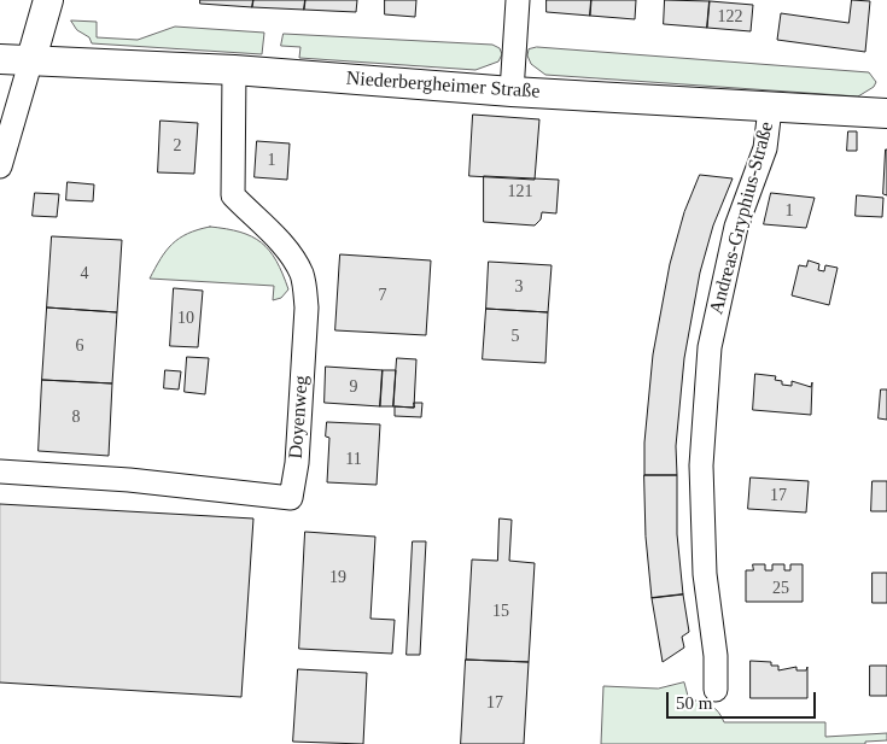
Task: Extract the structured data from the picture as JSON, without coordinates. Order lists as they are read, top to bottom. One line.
{"streets":{"main road":["Niederbergheimer Straße"],"street":["Andreas-Gryphius-Straße","Doyenweg"]},"crossings":[["Niederbergheimer Straße","Andreas-Gryphius-Straße"],["Niederbergheimer Straße","Doyenweg"]],"house_numbers":["122","2","1","121","1","4","3","7","10","5","6","9","8","11","17","19","25","15","17"],"scale_bar":"50 m"}
